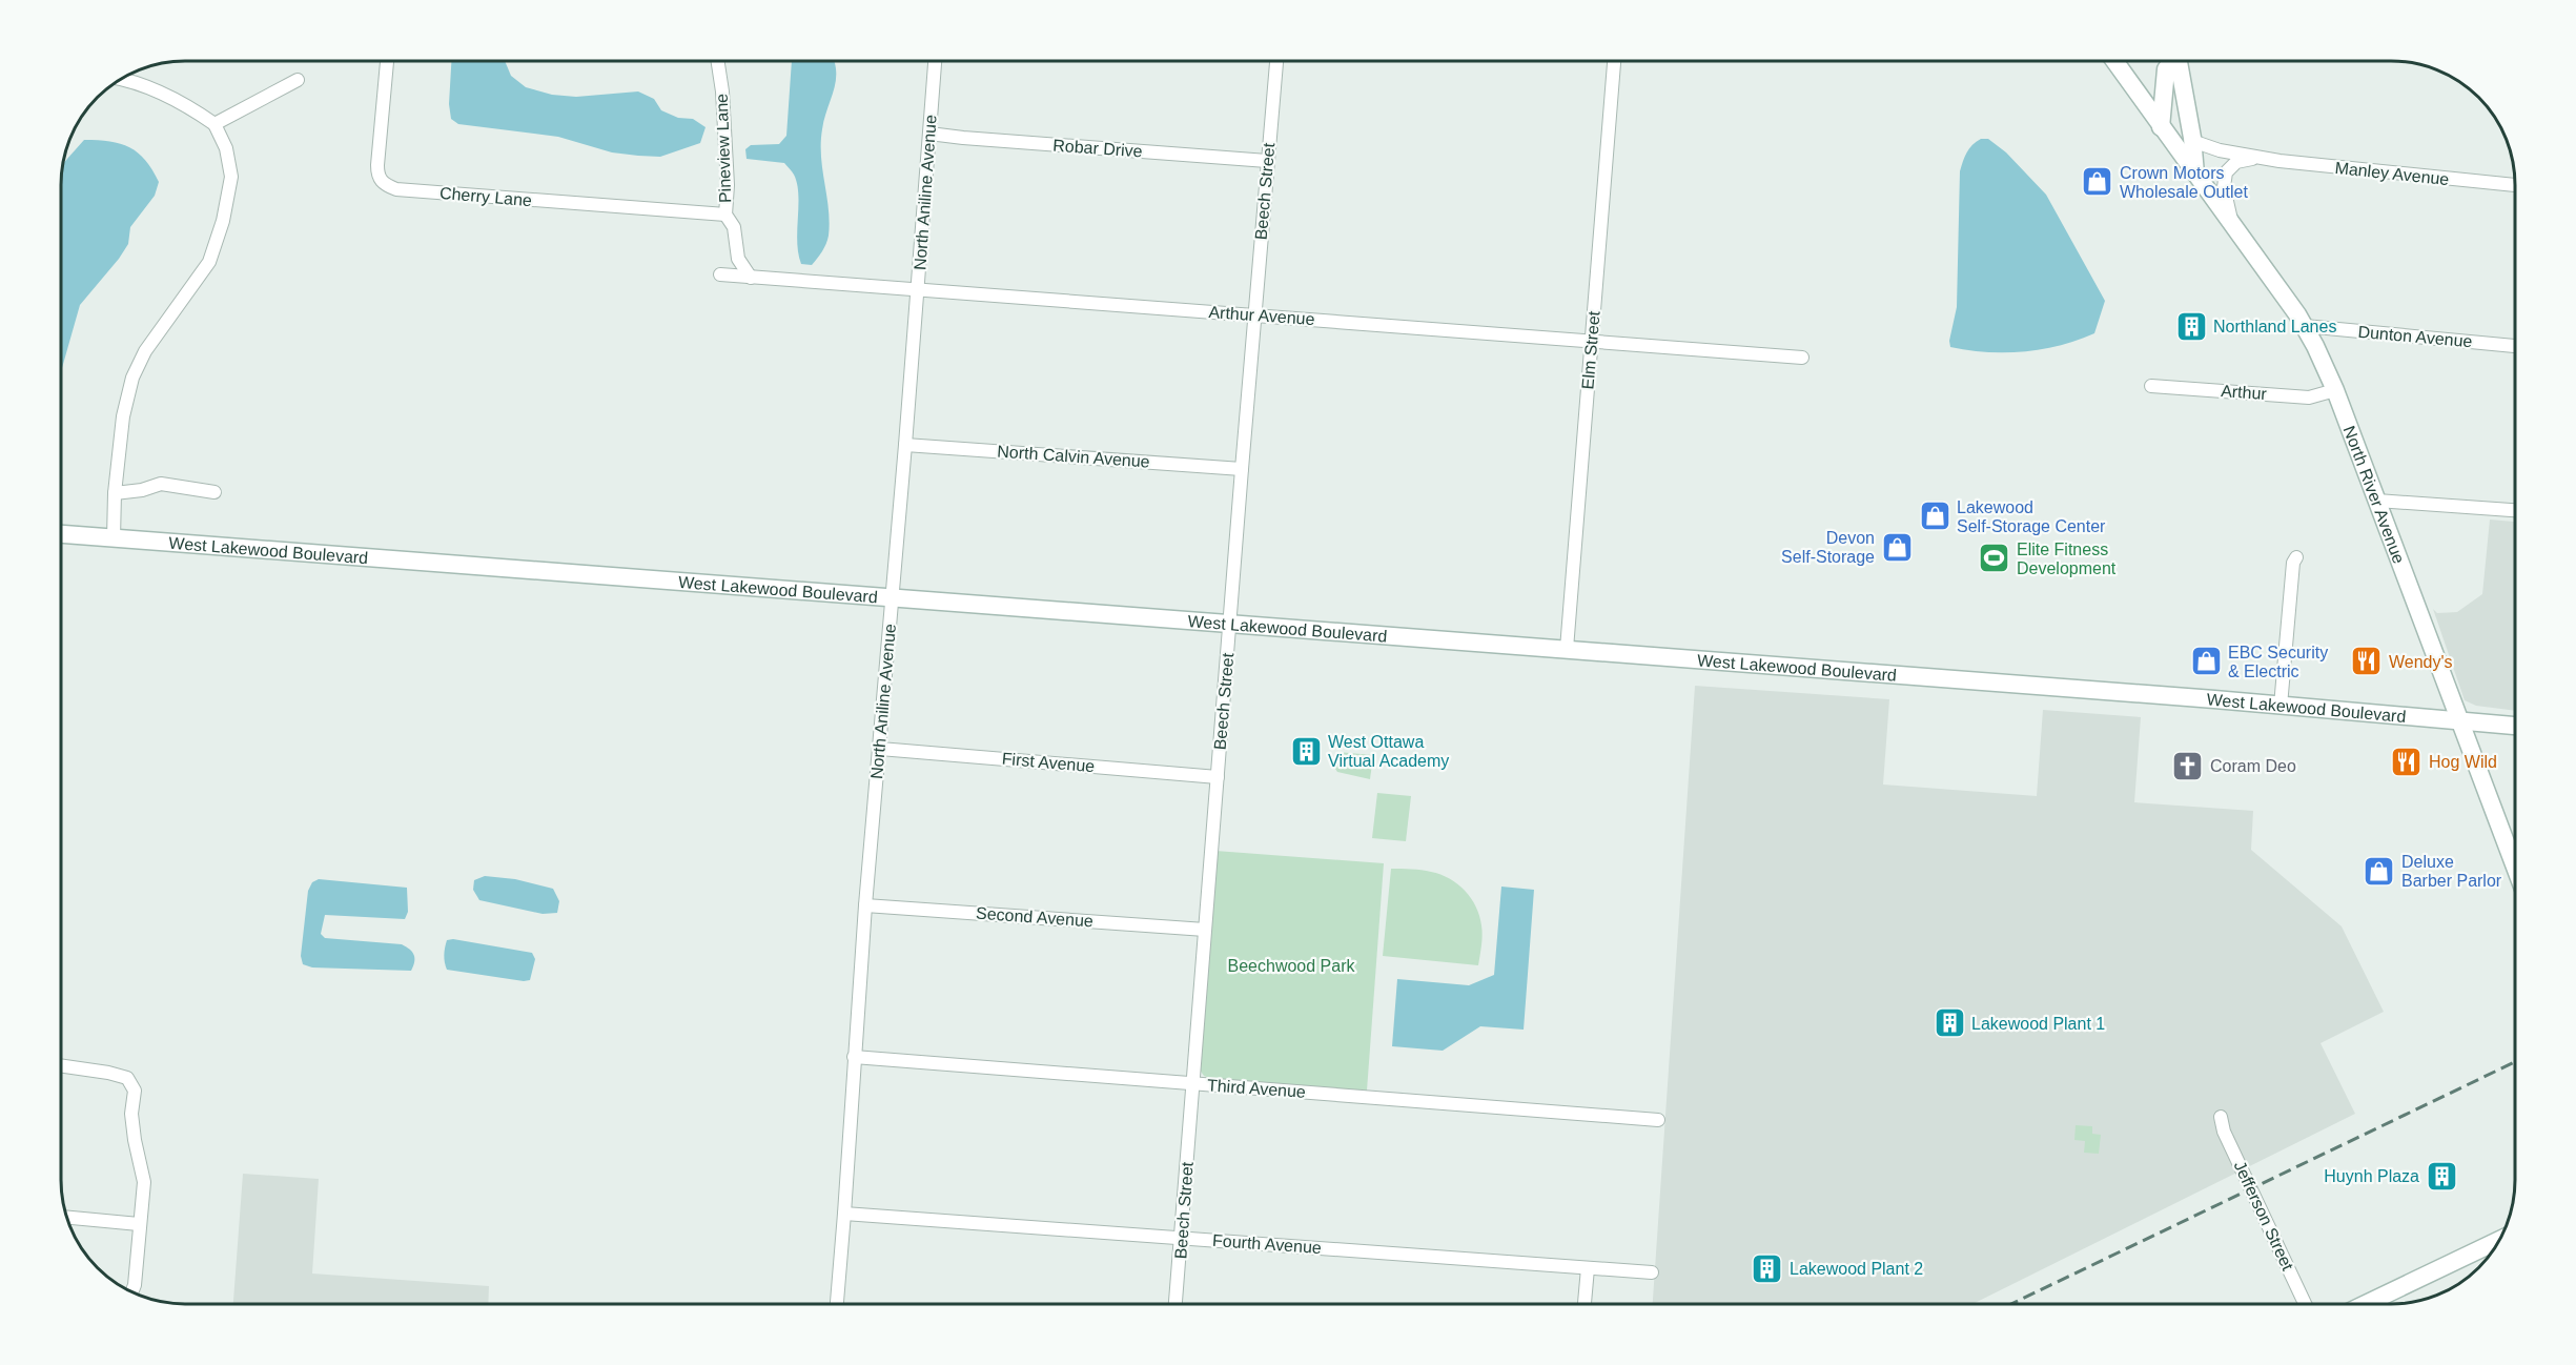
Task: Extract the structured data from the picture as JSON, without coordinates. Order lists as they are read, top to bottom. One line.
{"streets":{"street":["Pineview Lane","Robar Drive","Manley Avenue","Beech Street","North Aniline Avenue","Cherry Lane","Arthur Avenue","Dunton Avenue","Elm Street","Arthur","North Calvin Avenue","North River Avenue","West Lakewood Boulevard","First Avenue","Second Avenue","Third Avenue","Jefferson Street","Fourth Avenue"]},"crossings":[["Pineview Lane","Cherry Lane"],["Pineview Lane","Arthur Avenue"],["Robar Drive","Beech Street"],["Robar Drive","North Aniline Avenue"],["Manley Avenue","North River Avenue"],["Beech Street","Arthur Avenue"],["Beech Street","North Calvin Avenue"],["Beech Street","West Lakewood Boulevard"],["Beech Street","First Avenue"],["Beech Street","Second Avenue"],["Beech Street","Third Avenue"],["Beech Street","Fourth Avenue"],["North Aniline Avenue","Arthur Avenue"],["North Aniline Avenue","North Calvin Avenue"],["North Aniline Avenue","West Lakewood Boulevard"],["North Aniline Avenue","First Avenue"],["North Aniline Avenue","Second Avenue"],["North Aniline Avenue","Third Avenue"],["North Aniline Avenue","Fourth Avenue"],["Arthur Avenue","Elm Street"],["Dunton Avenue","North River Avenue"],["Elm Street","West Lakewood Boulevard"],["Arthur","North River Avenue"],["North River Avenue","West Lakewood Boulevard"]],"parks":["Beechwood Park"],"places":{"shop":["Crown Motors Wholesale Outlet","Lakewood Self-Storage Center","Devon Self-Storage","EBC Security & Electric","Deluxe Barber Parlor"],"building":["Northland Lanes","West Ottawa Virtual Academy","Lakewood Plant 1","Huynh Plaza","Lakewood Plant 2"],"sports":["Elite Fitness Development"],"restaurant":["Wendy's","Hog Wild"],"church":["Coram Deo"]}}
